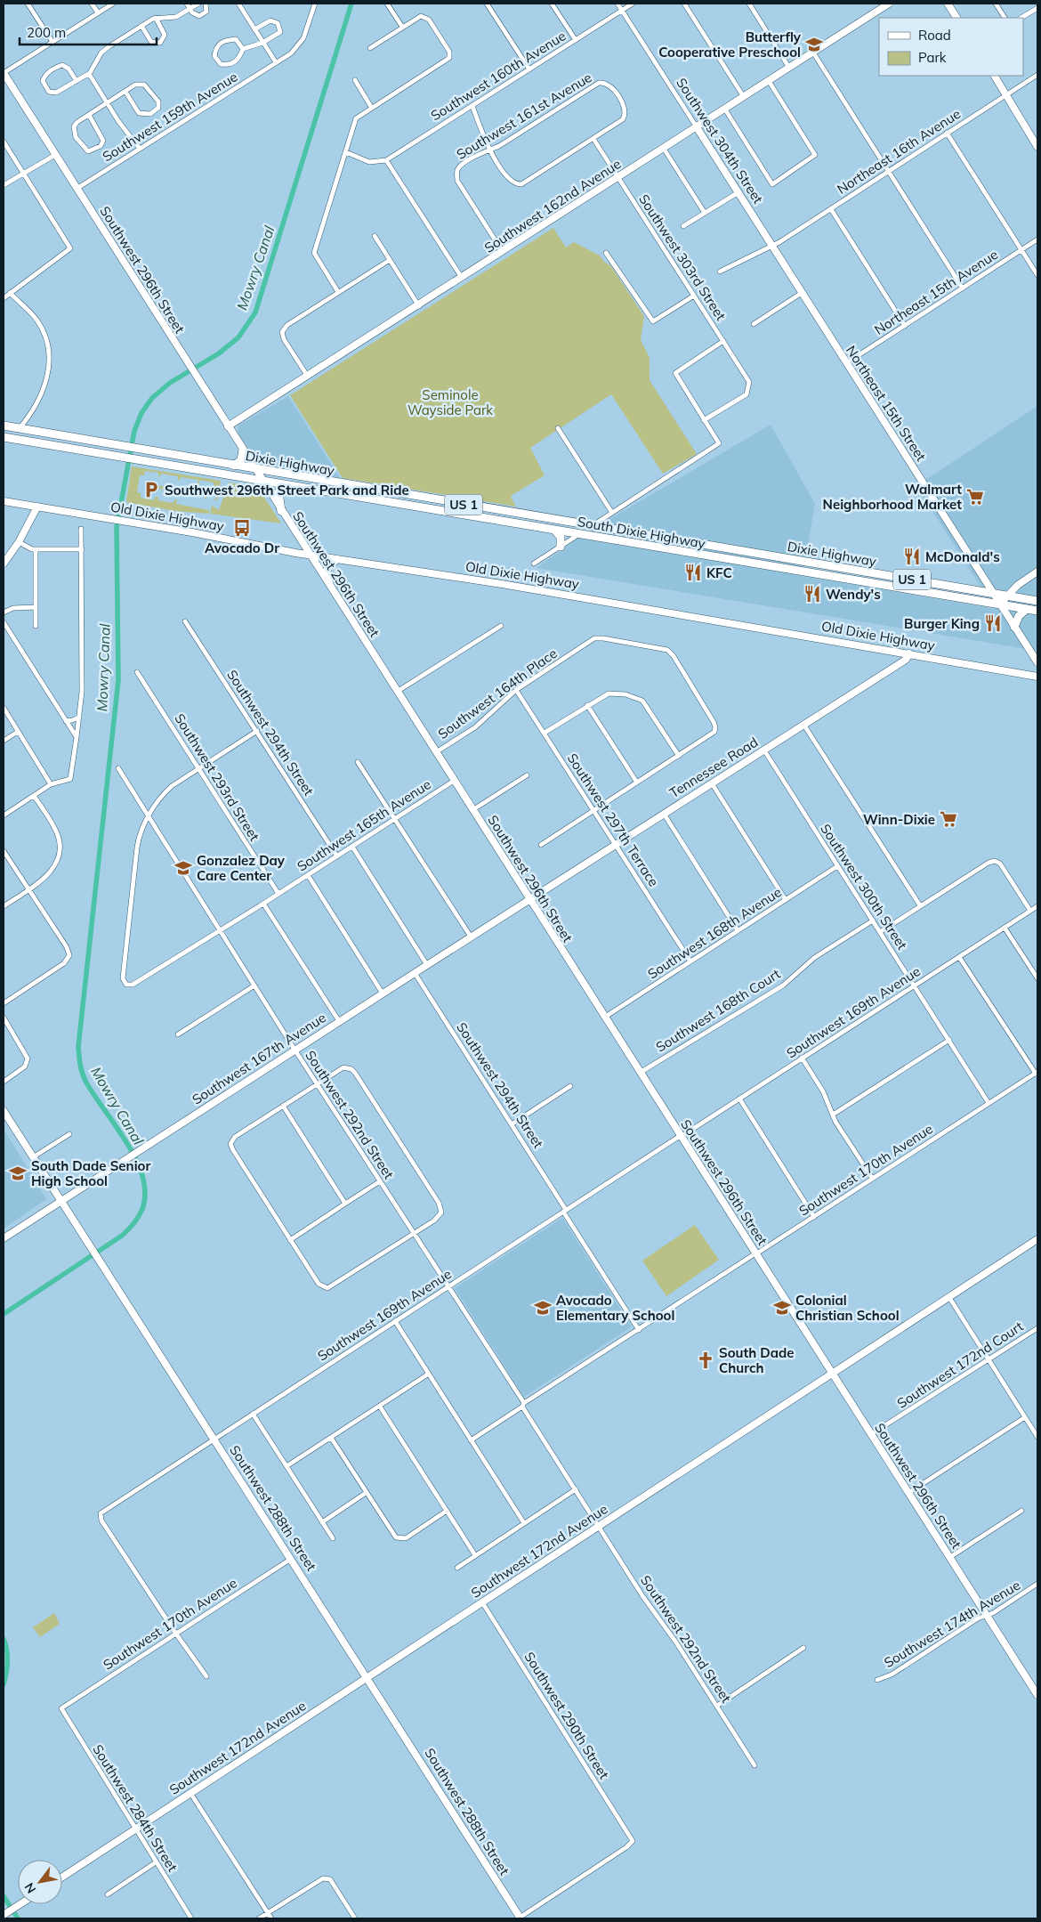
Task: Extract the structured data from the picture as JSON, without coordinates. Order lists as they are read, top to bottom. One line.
{"streets":{"highway":["Dixie Highway","US 1","South Dixie Highway"],"street":["Southwest 160th Avenue","Southwest 161st Avenue","Southwest 159th Avenue","Southwest 304th Street","Northeast 16th Avenue","Southwest 162nd Avenue","Southwest 303rd Street","Southwest 296th Street","Northeast 15th Avenue","Northeast 15th Street","Old Dixie Highway","Southwest 164th Place","Southwest 294th Street","Tennessee Road","Southwest 293rd Street","Southwest 297th Terrace","Southwest 165th Avenue","Southwest 300th Street","Southwest 168th Avenue","Southwest 168th Court","Southwest 169th Avenue","Southwest 167th Avenue","Southwest 292nd Street","Southwest 170th Avenue","Southwest 172nd Court","Southwest 288th Street","Southwest 172nd Avenue","Southwest 174th Avenue","Southwest 290th Street","Southwest 284th Street"]},"crossings":[["Southwest 160th Avenue","Southwest 304th Street"],["Southwest 161st Avenue","Southwest 162nd Avenue"],["Southwest 161st Avenue","Southwest 303rd Street"],["Southwest 159th Avenue","Southwest 296th Street"],["Southwest 304th Street","Northeast 16th Avenue"],["Southwest 304th Street","Southwest 162nd Avenue"],["Southwest 304th Street","Northeast 15th Street"],["Northeast 16th Avenue","Northeast 15th Street"],["Southwest 162nd Avenue","Southwest 303rd Street"],["Southwest 162nd Avenue","Southwest 296th Street"],["Southwest 296th Street","Dixie Highway"],["Southwest 296th Street","Old Dixie Highway"],["Southwest 296th Street","Southwest 164th Place"],["Southwest 296th Street","Tennessee Road"],["Southwest 296th Street","Southwest 165th Avenue"],["Southwest 296th Street","Southwest 168th Avenue"],["Southwest 296th Street","Southwest 168th Court"],["Southwest 296th Street","Southwest 169th Avenue"],["Southwest 296th Street","Southwest 167th Avenue"],["Southwest 296th Street","Southwest 170th Avenue"],["Southwest 296th Street","Southwest 172nd Court"],["Southwest 296th Street","Southwest 172nd Avenue"],["Southwest 296th Street","Southwest 174th Avenue"],["Northeast 15th Avenue","Northeast 15th Street"],["Northeast 15th Street","Dixie Highway"],["Dixie Highway","South Dixie Highway"],["Old Dixie Highway","Tennessee Road"],["Southwest 164th Place","Southwest 297th Terrace"],["Southwest 294th Street","Southwest 165th Avenue"],["Southwest 294th Street","Southwest 169th Avenue"],["Southwest 294th Street","Southwest 167th Avenue"],["Southwest 294th Street","Southwest 170th Avenue"],["Tennessee Road","Southwest 297th Terrace"],["Tennessee Road","Southwest 300th Street"],["Tennessee Road","Southwest 167th Avenue"],["Southwest 293rd Street","Southwest 165th Avenue"],["Southwest 297th Terrace","Southwest 168th Avenue"],["Southwest 165th Avenue","Southwest 292nd Street"],["Southwest 300th Street","Southwest 168th Avenue"],["Southwest 300th Street","Southwest 168th Court"],["Southwest 300th Street","Southwest 169th Avenue"],["Southwest 300th Street","Southwest 170th Avenue"],["Southwest 169th Avenue","Southwest 292nd Street"],["Southwest 169th Avenue","Southwest 170th Avenue"],["Southwest 169th Avenue","Southwest 288th Street"],["Southwest 167th Avenue","Southwest 292nd Street"],["Southwest 167th Avenue","Southwest 288th Street"],["Southwest 292nd Street","Southwest 170th Avenue"],["Southwest 292nd Street","Southwest 172nd Avenue"],["Southwest 170th Avenue","Southwest 288th Street"],["Southwest 170th Avenue","Southwest 284th Street"],["Southwest 288th Street","Southwest 172nd Avenue"],["Southwest 288th Street","Southwest 290th Street"],["Southwest 172nd Avenue","Southwest 290th Street"],["Southwest 172nd Avenue","Southwest 284th Street"]],"water":["Mowry Canal"],"parks":["Seminole Wayside Park"],"places":{"school or university":["Butterfly Cooperative Preschool","Gonzalez Day Care Center","South Dade Senior High School","Avocado Elementary School","Colonial Christian School"],"parking":["Southwest 296th Street Park and Ride"],"supermarket":["Walmart Neighborhood Market","Winn-Dixie"],"bus stop":["Avocado Dr"],"restaurant":["McDonald's","KFC","Wendy's","Burger King"],"church":["South Dade Church"]},"legend":["Road","Park"],"scale_bar":"200 m","north":"bottom left"}
